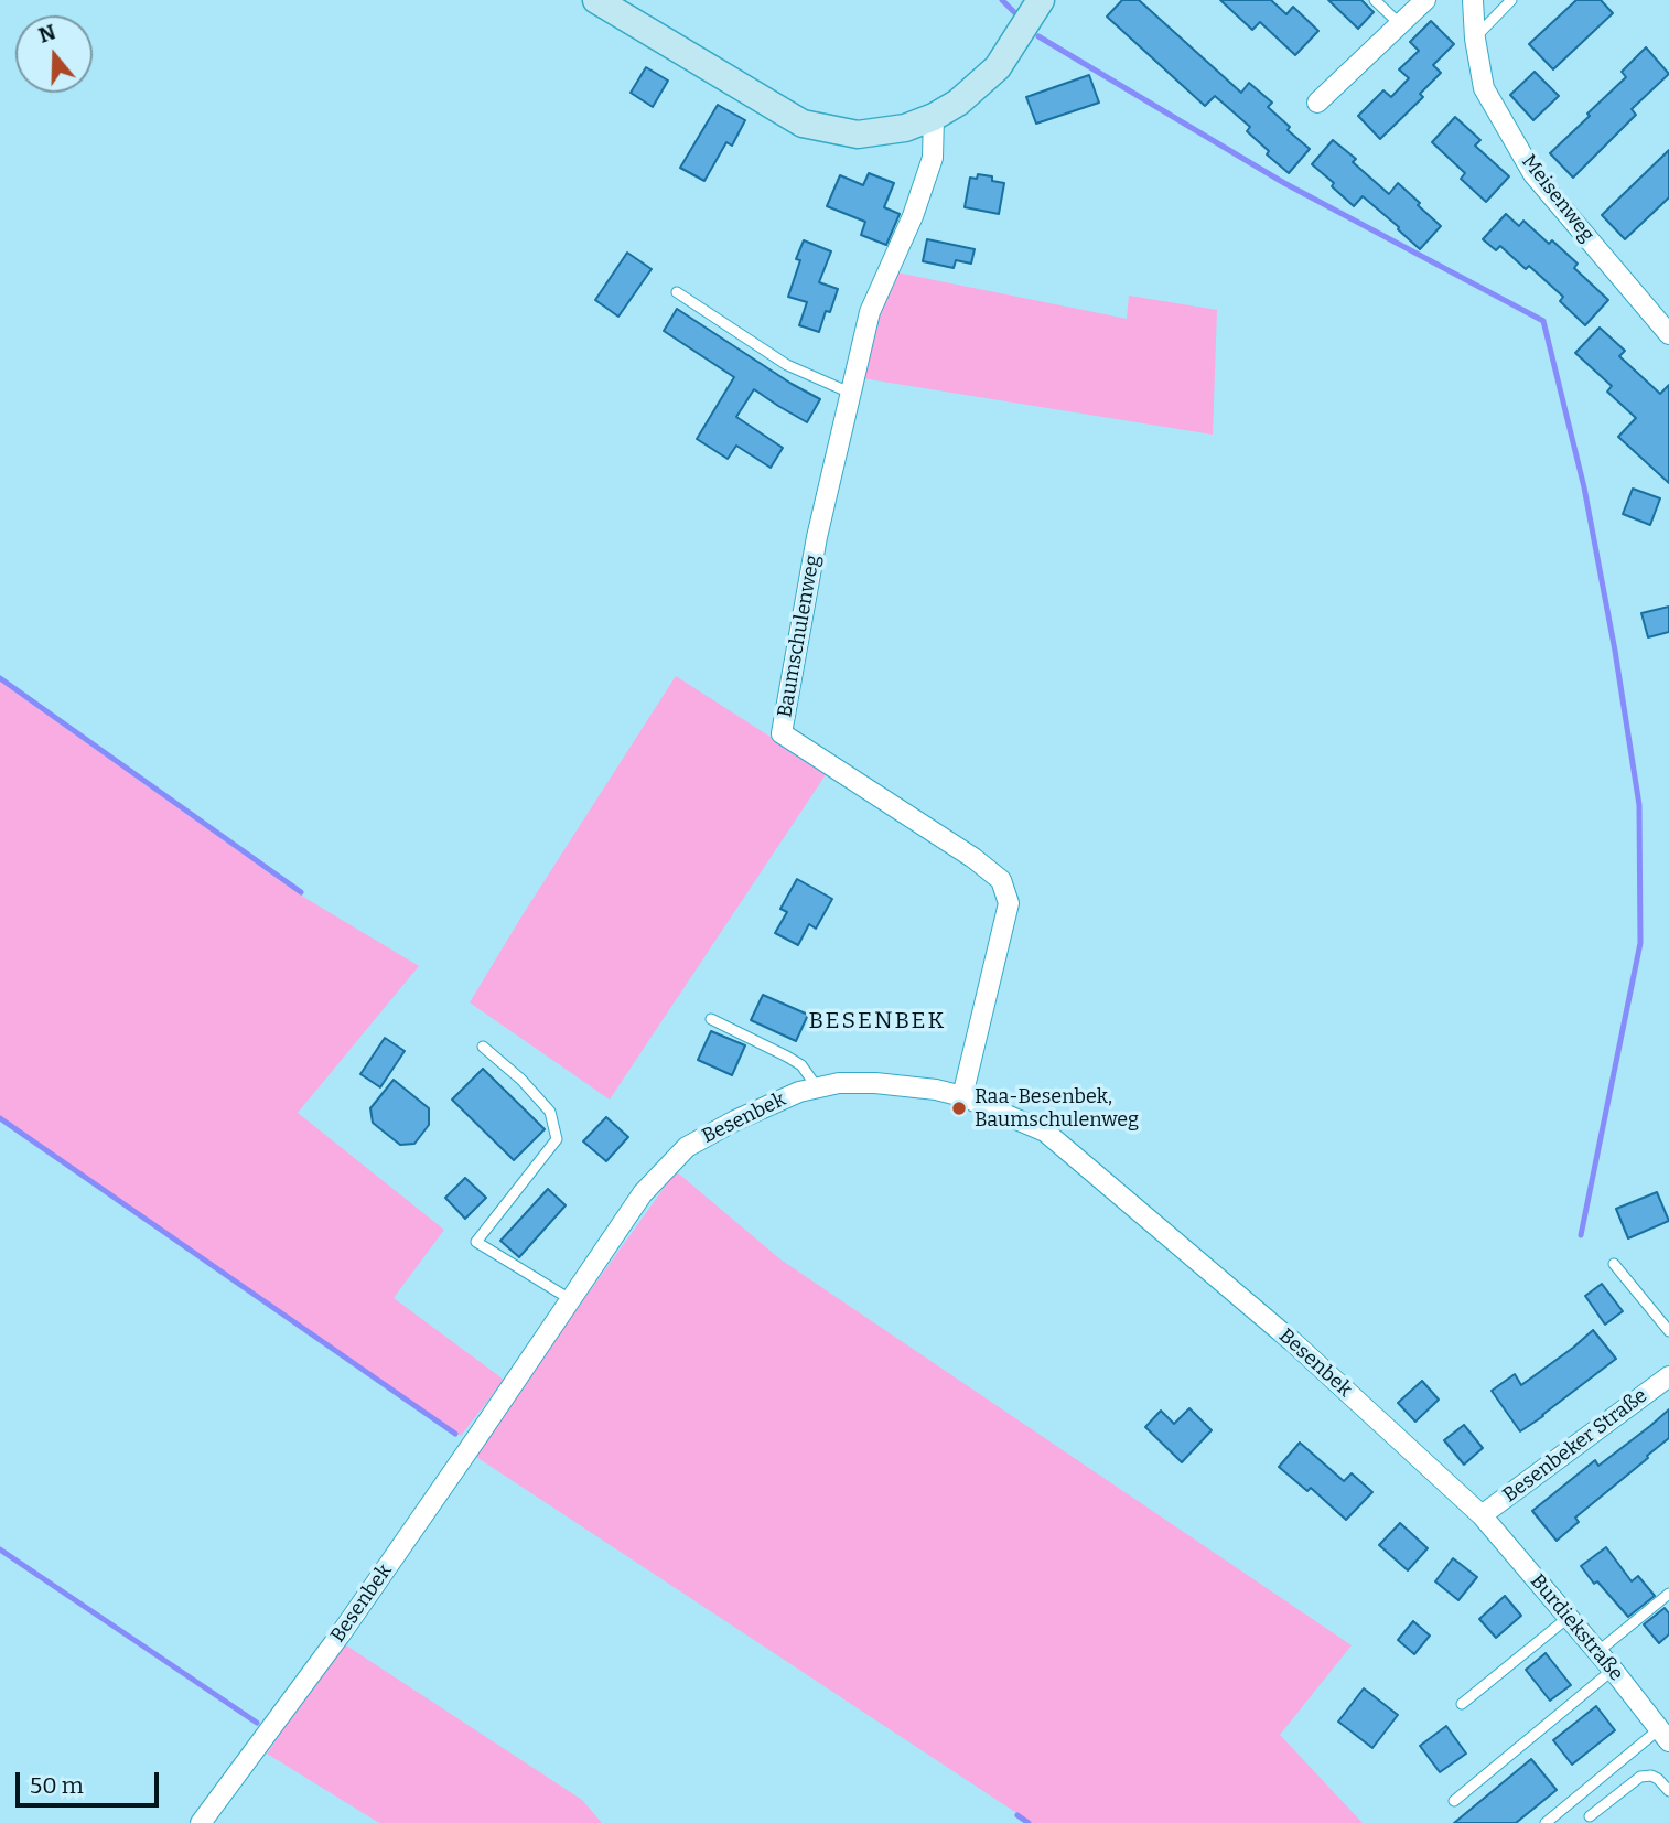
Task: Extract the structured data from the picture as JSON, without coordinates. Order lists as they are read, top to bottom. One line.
{"streets":{"street":["Meisenweg","Baumschulenweg","Besenbek","Besenbeker Straße","Burdiekstraße"]},"crossings":[["Baumschulenweg","Besenbek"],["Besenbek","Besenbeker Straße"],["Besenbek","Burdiekstraße"],["Besenbeker Straße","Burdiekstraße"]],"districts":["BESENBEK"],"places":["Raa-Besenbek, Baumschulenweg"],"scale_bar":"50 m","north":"top"}
